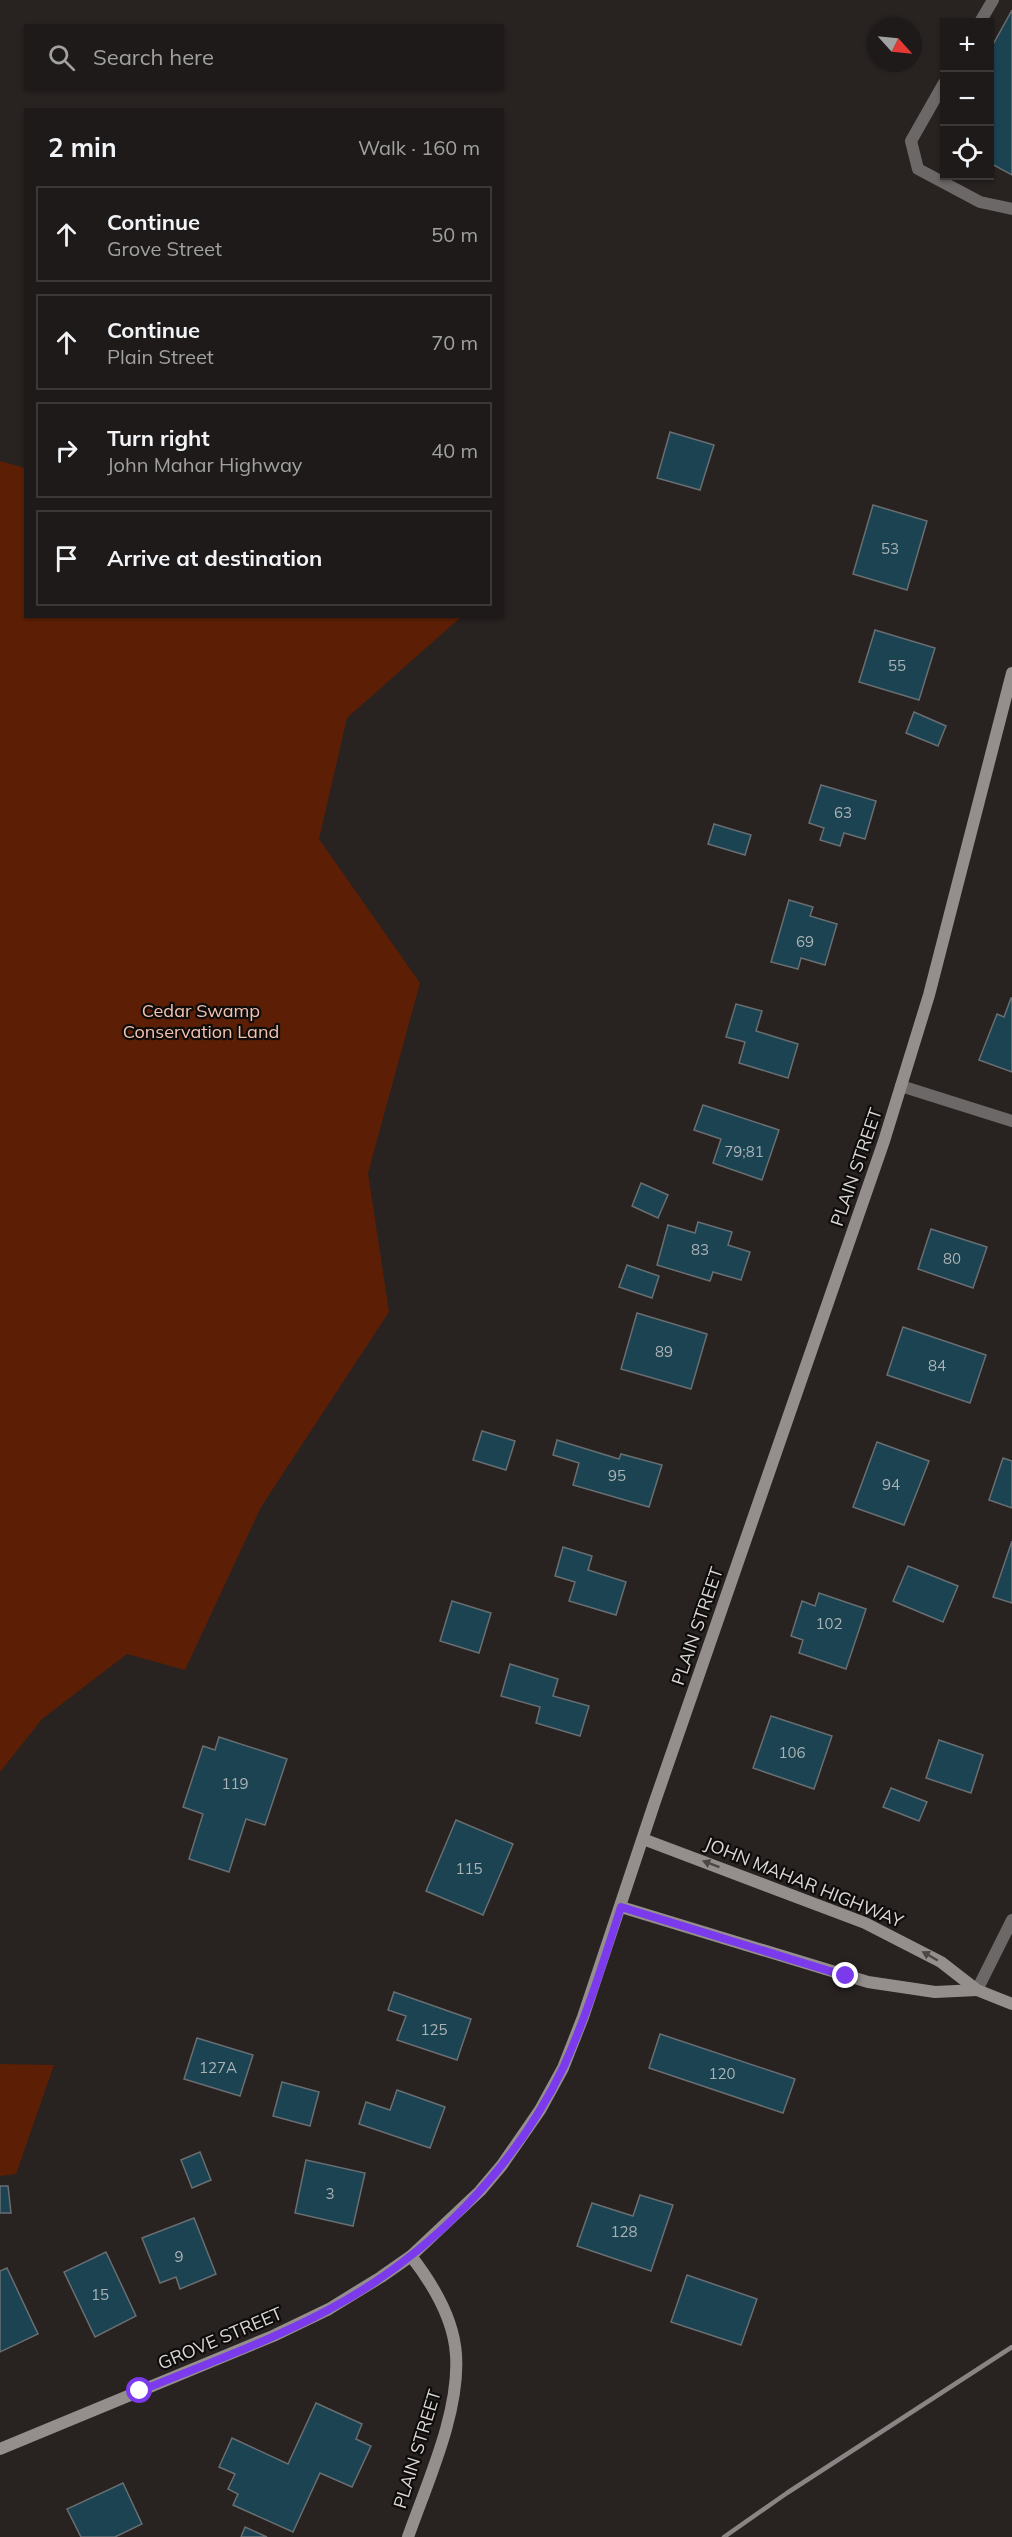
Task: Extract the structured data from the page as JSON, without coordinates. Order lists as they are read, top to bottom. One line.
{"streets":{"main road":["PLAIN STREET","JOHN MAHAR HIGHWAY","GROVE STREET"]},"crossings":[["PLAIN STREET","JOHN MAHAR HIGHWAY"],["PLAIN STREET","GROVE STREET"]],"parks":["Cedar Swamp Conservation Land"],"house_numbers":["53","55","63","69","79;81","83","80","89","84","95","94","102","106","119","115","125","127A","120","3","128","9","15"],"north":"bottom right","page":{"map_buttons":["+","−"],"search":"Search here","heading":["2 min","Walk · 160 m"],"list":[["Continue","Grove Street","50 m"],["Continue","Plain Street","70 m"],["Turn right","John Mahar Highway","40 m"],"Arrive at destination"]}}
